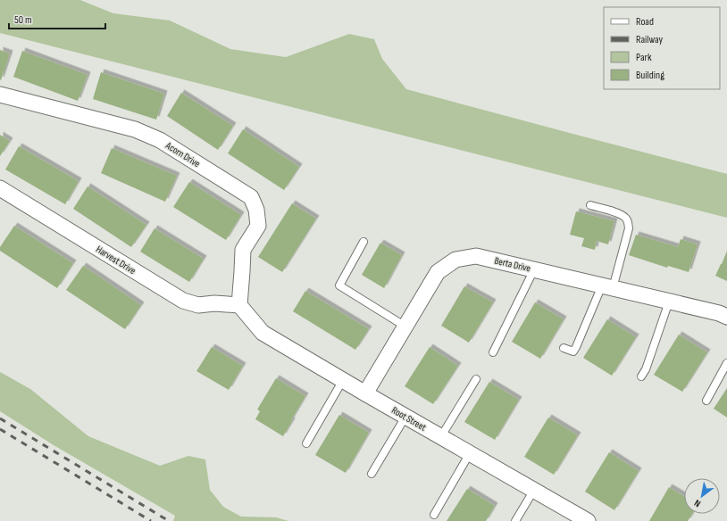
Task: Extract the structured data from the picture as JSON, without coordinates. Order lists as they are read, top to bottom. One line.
{"streets":{"street":["Acorn Drive","Harvest Drive","Berta Drive","Root Street"]},"crossings":[["Acorn Drive","Harvest Drive"],["Acorn Drive","Root Street"],["Harvest Drive","Root Street"],["Berta Drive","Root Street"]],"legend":["Road","Railway","Park","Building"],"scale_bar":"50 m","north":"bottom left"}
